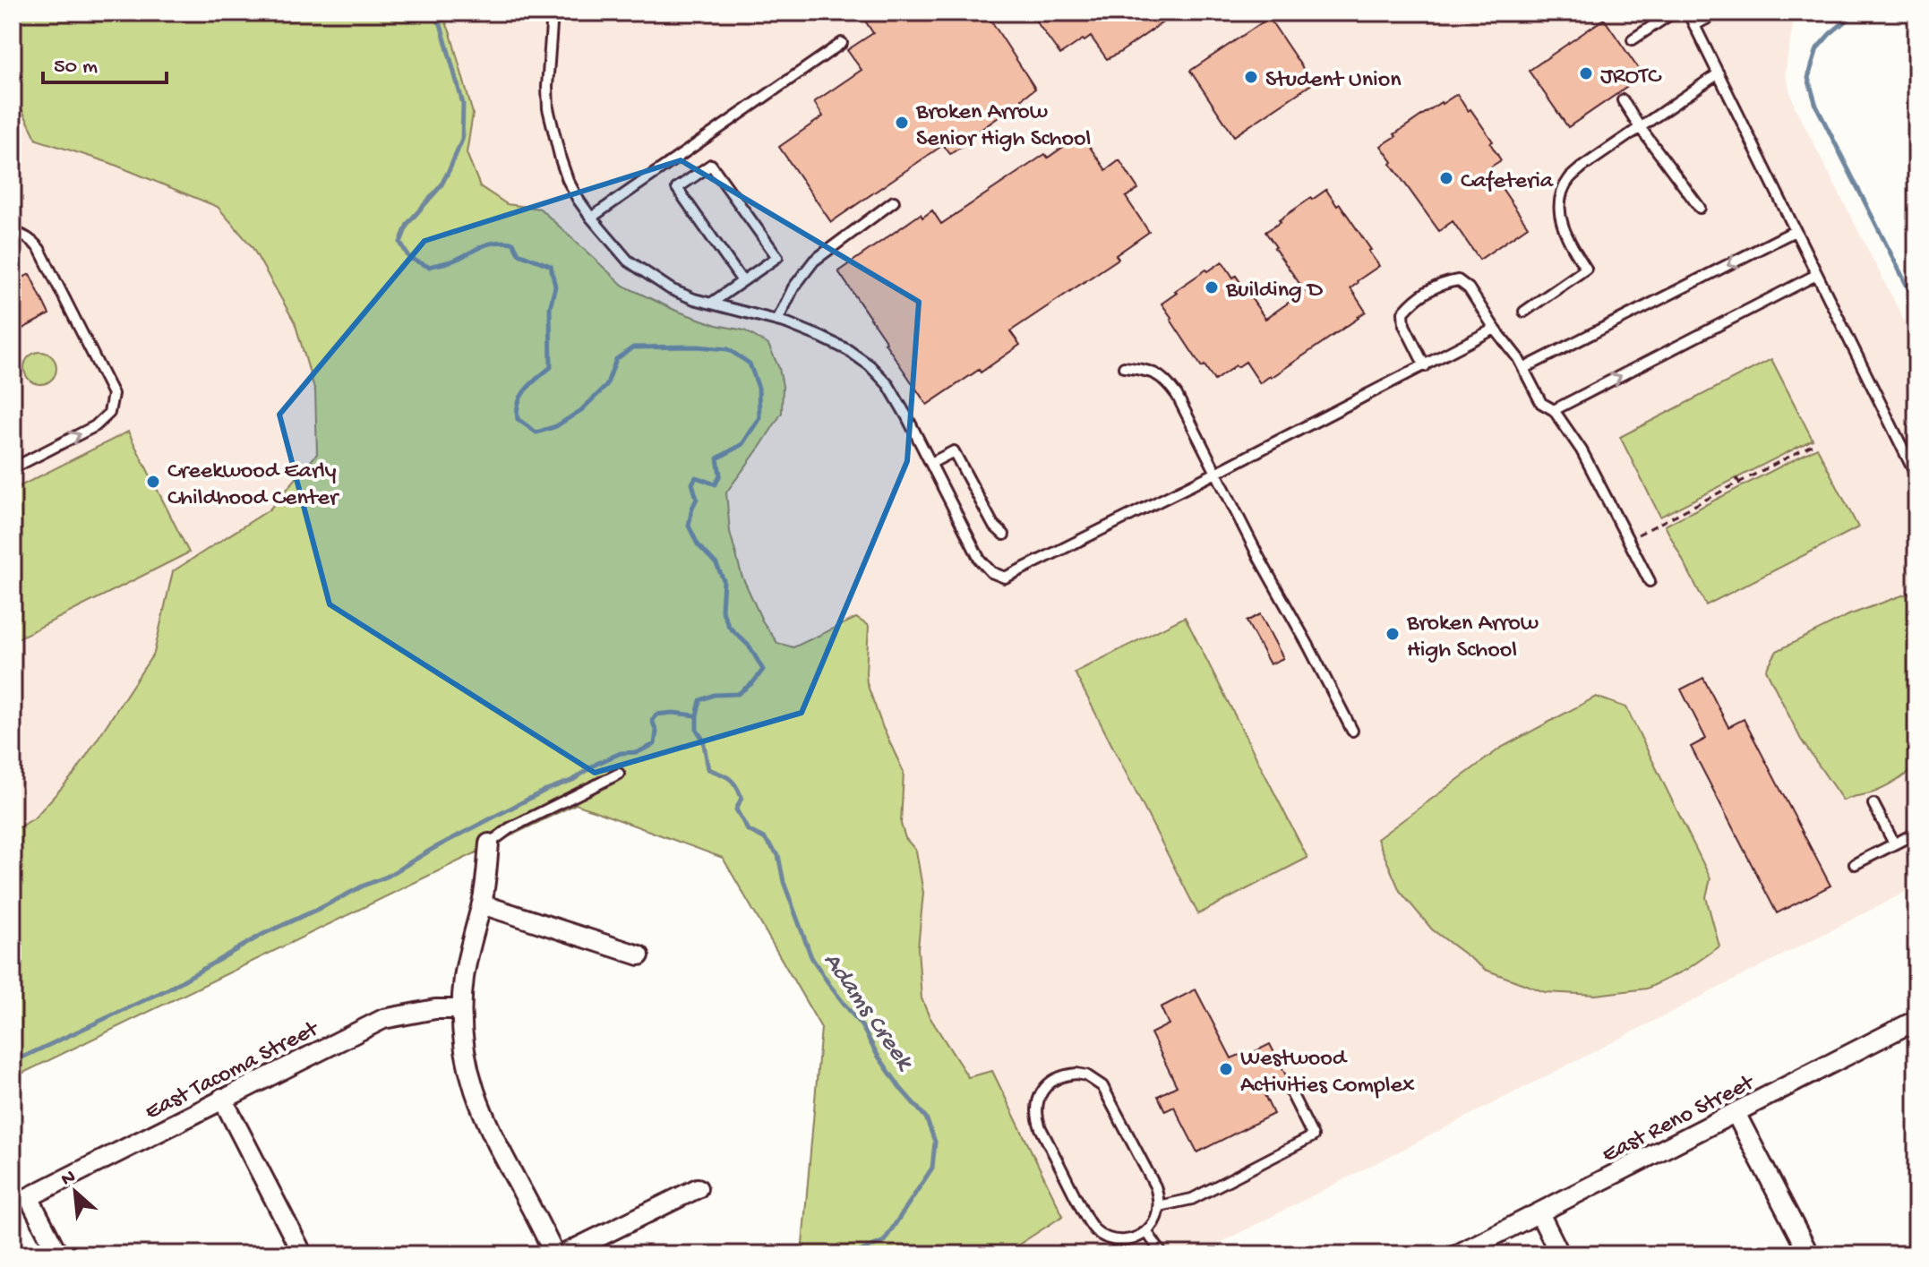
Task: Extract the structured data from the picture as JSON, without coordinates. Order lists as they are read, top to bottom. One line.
{"streets":{"street":["East Tacoma Street","East Reno Street"]},"water":["Adams Creek"],"places":["JROTC","Student Union","Broken Arrow Senior High School","Cafeteria","Building D","Creekwood Early Childhood Center","Broken Arrow High School","Westwood Activities Complex"],"scale_bar":"50 m","north":"top left"}
